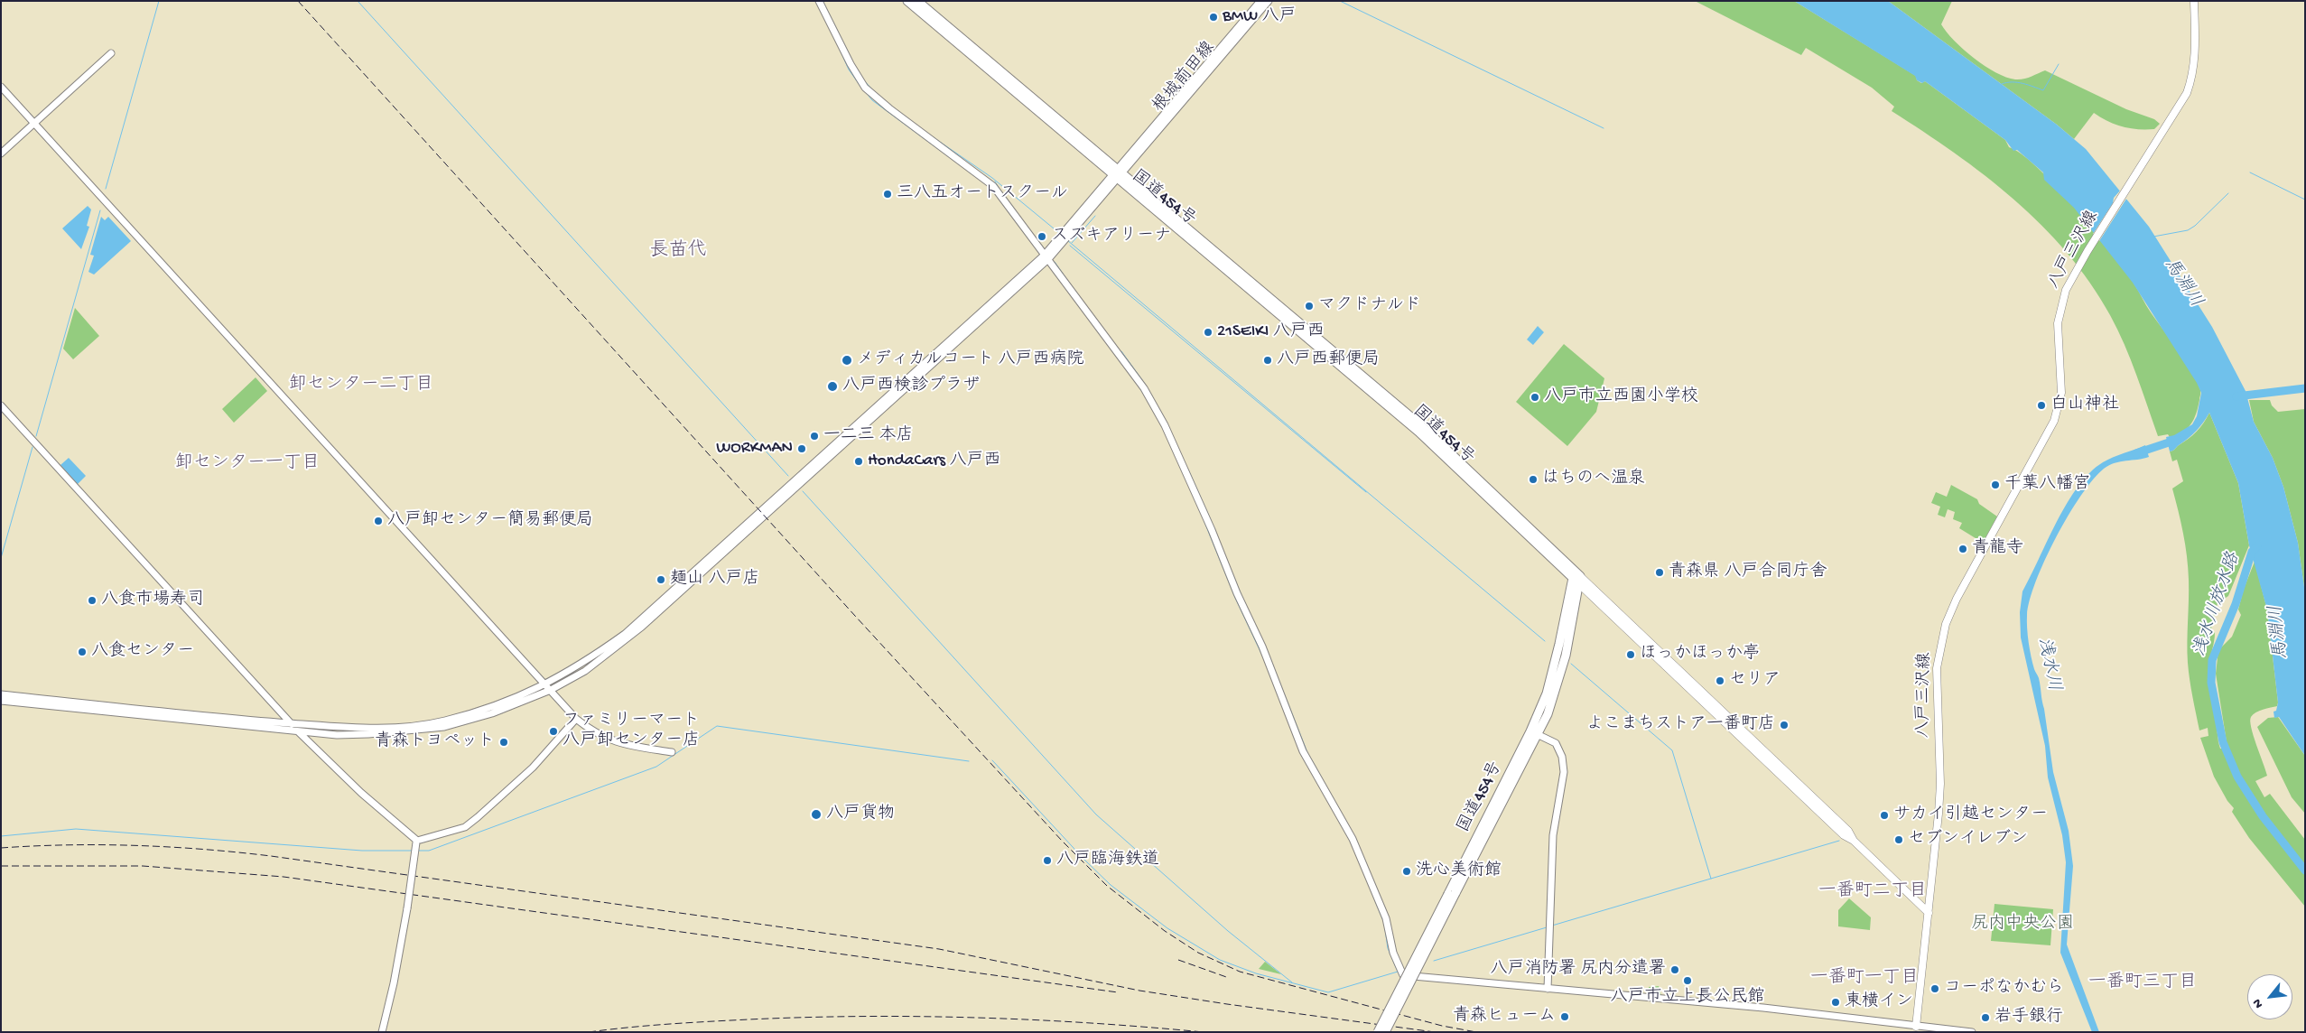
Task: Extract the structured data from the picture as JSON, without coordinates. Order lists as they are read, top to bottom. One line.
{"streets":{"highway":["国道454号"],"main road":["八戸三沢線"],"street":["根城前田線"]},"crossings":[["根城前田線","国道454号"]],"districts":["長苗代","卸センター二丁目","卸センター一丁目","一番町二丁目","一番町一丁目","一番町三丁目"],"water":["馬淵川","浅水川放水路","浅水川"],"parks":["尻内中央公園"],"places":["BMW 八戸","三八五オートスクール","スズキアリーナ","マクドナルド","21SEIKI 八戸西","メディカルコート 八戸西病院","八戸西郵便局","八戸西検診プラザ","八戸市立西園小学校","白山神社","一二三 本店","WORKMAN","HondaCars 八戸西","はちのへ温泉","千葉八幡宮","八戸卸センター簡易郵便局","青龍寺","青森県 八戸合同庁舎","麺山 八戸店","八食市場寿司","八食センター","ほっかほっか亭","セリア","よこまちストア一番町店","ファミリーマート 八戸卸センター店","青森トヨペット","八戸貨物","サカイ引越センター","セブンイレブン","八戸臨海鉄道","洗心美術館","八戸消防署 尻内分遣署","八戸市立上長公民館","コーポなかむら","東横イン","青森ヒューム","岩手銀行"],"north":"bottom left"}
